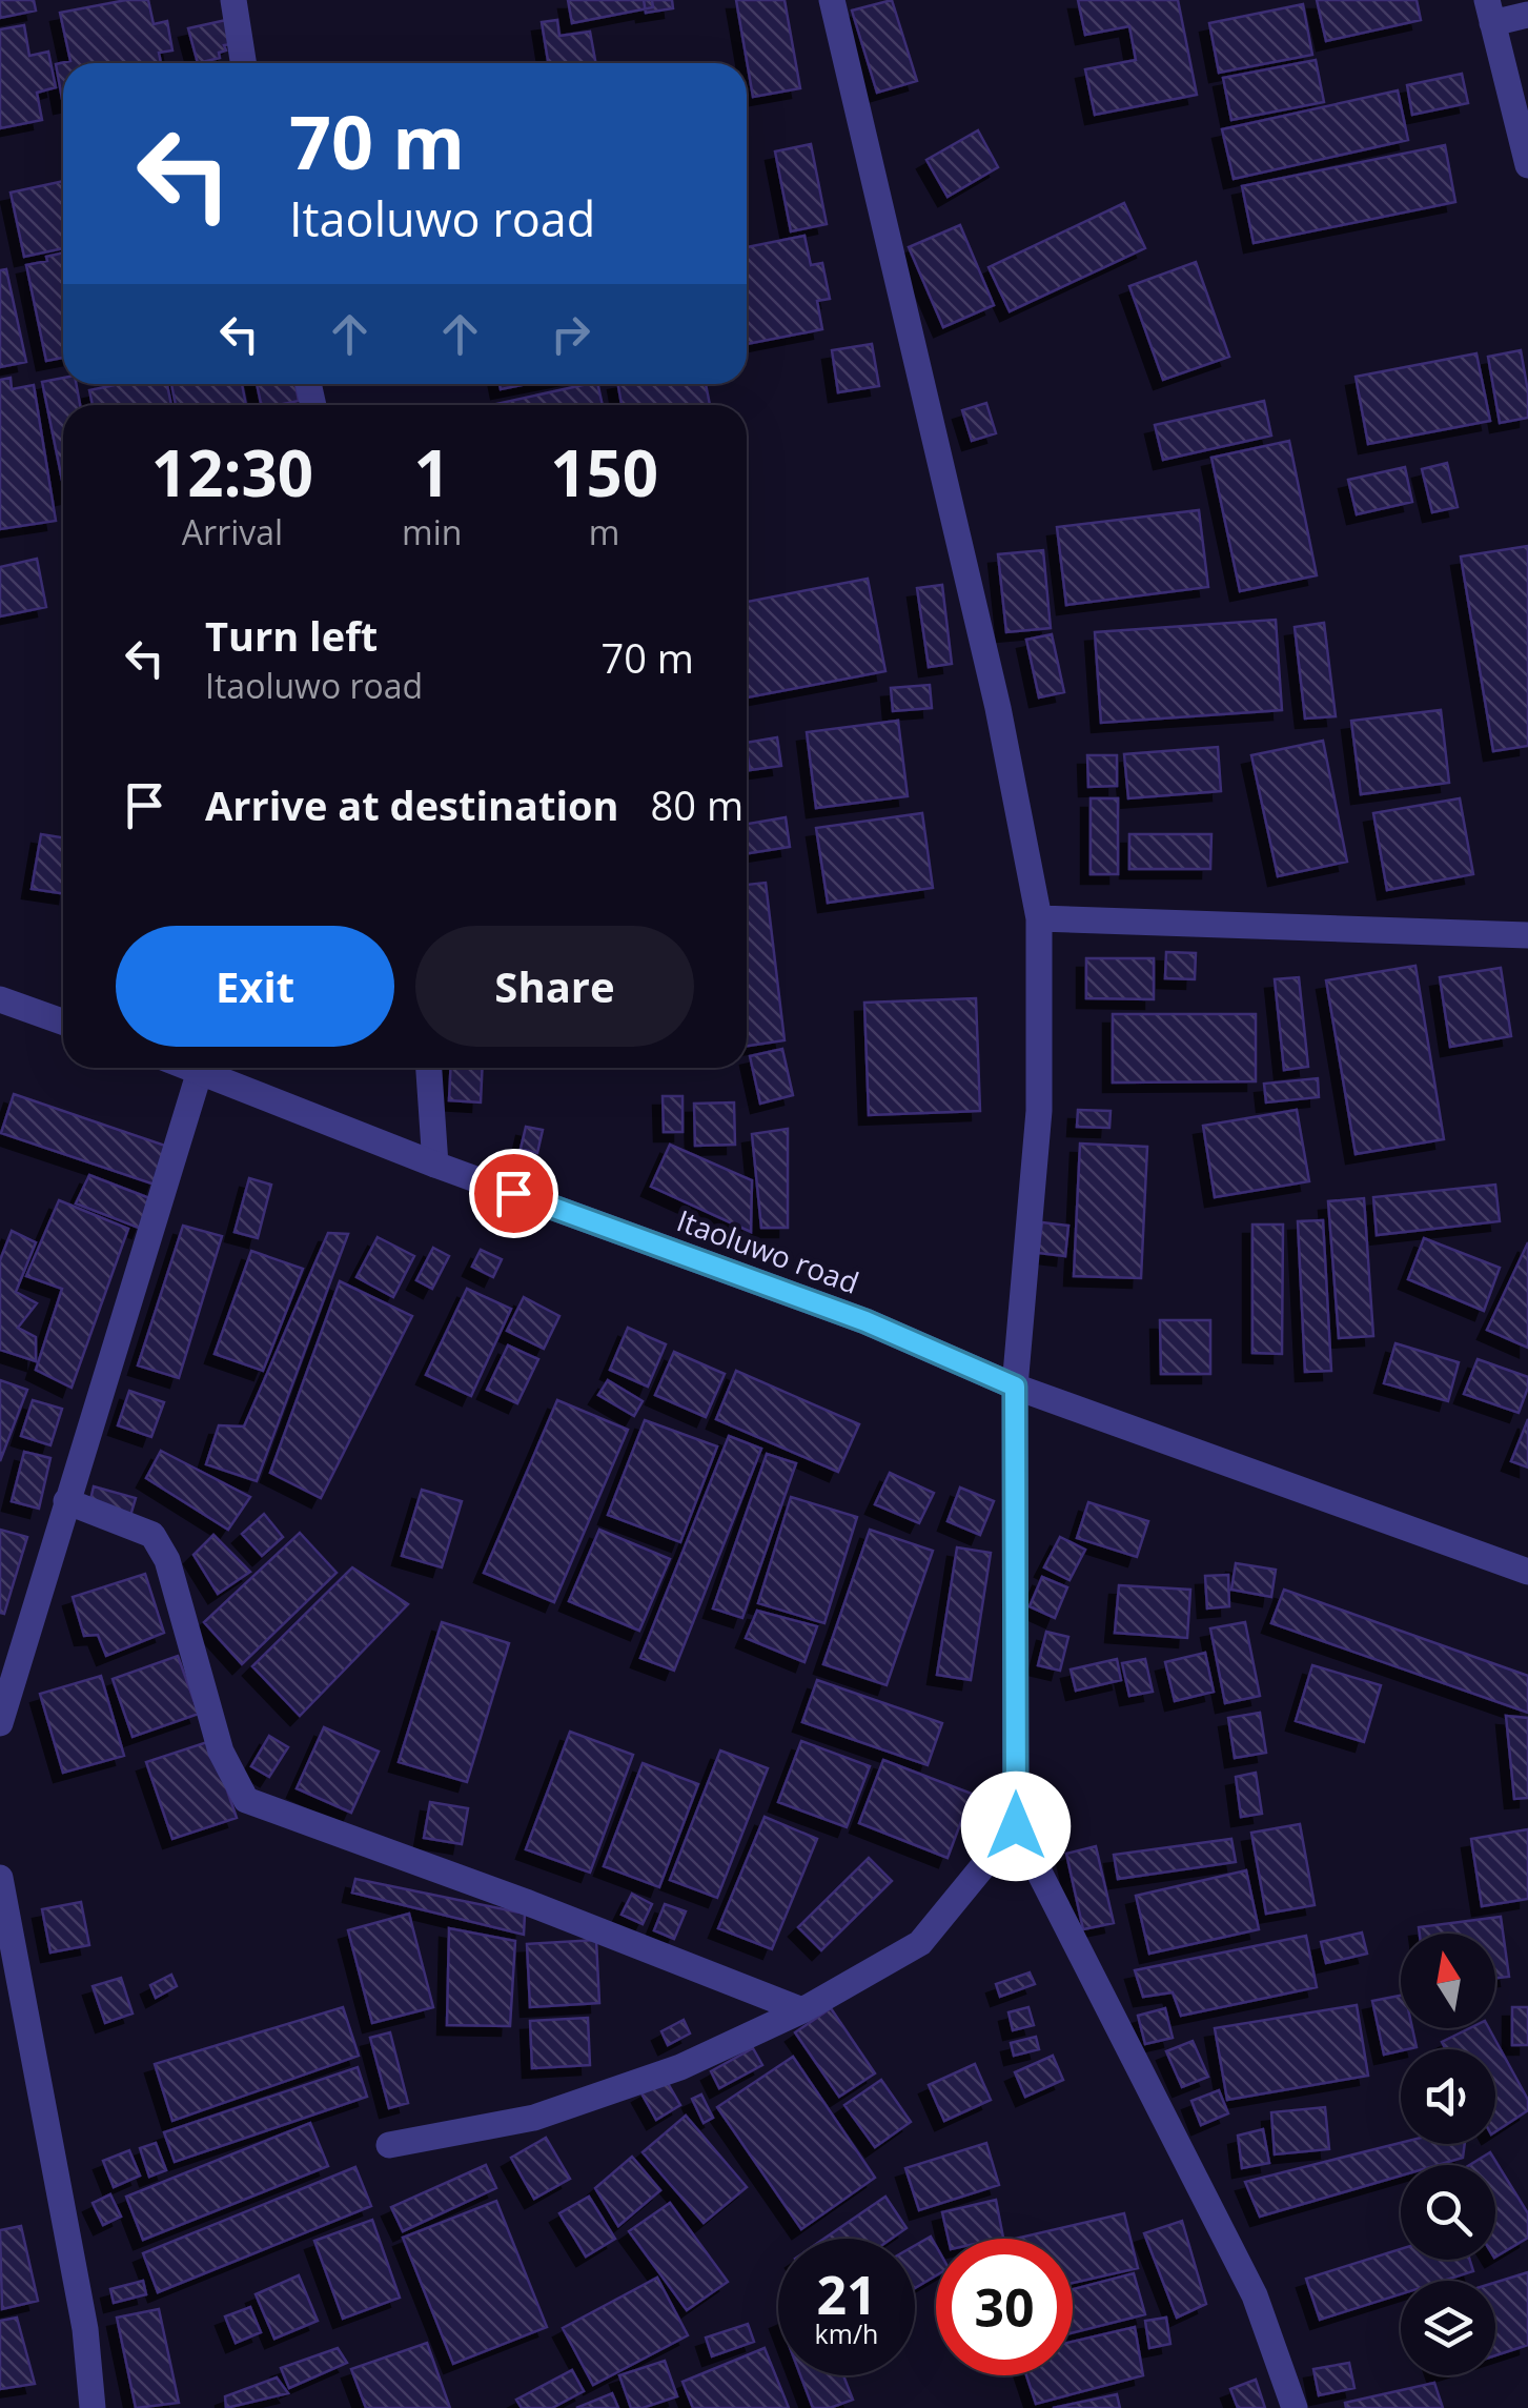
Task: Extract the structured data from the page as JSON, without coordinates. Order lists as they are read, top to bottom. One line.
{"streets":{"street":["Itaoluwo road"]},"north":"top","page":{"turn":["70 m","Itaoluwo road"],"eta":["12:30","Arrival","1","min","150","m"],"list":[{"name":"Turn left","note":"Itaoluwo road","value":"70 m"},{"name":"Arrive at destination","value":"80 m"}],"buttons":["Exit","Share"],"speed":"21 km/h","limit":"30"}}
